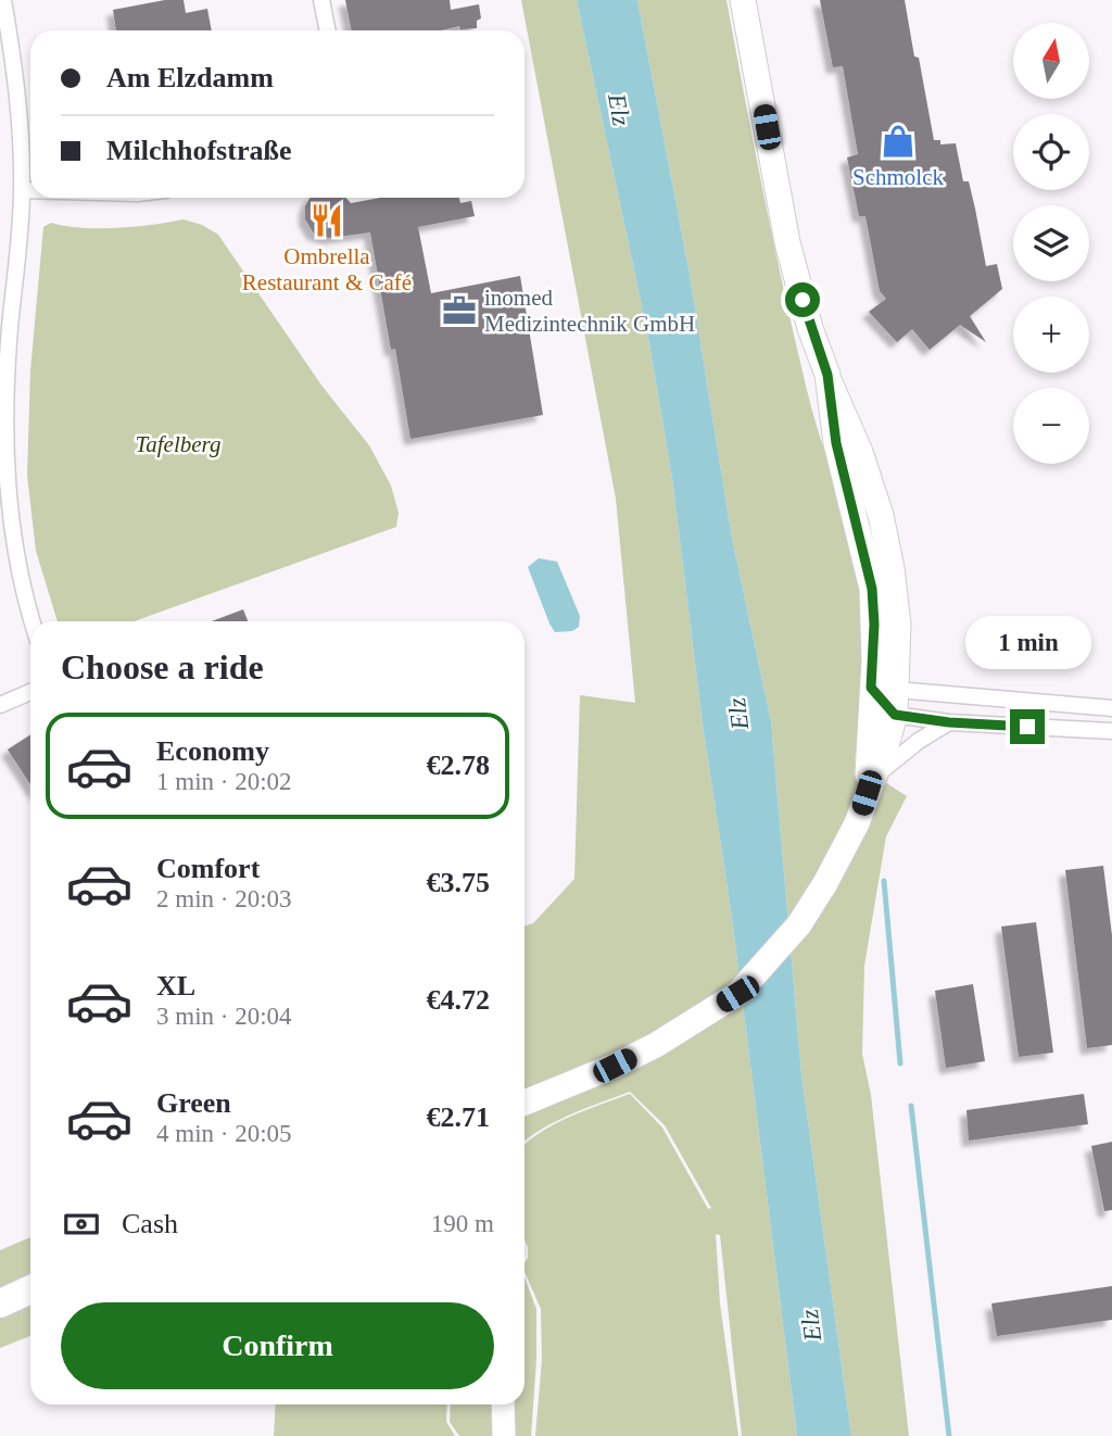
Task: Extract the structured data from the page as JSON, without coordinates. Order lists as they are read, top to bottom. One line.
{"water":["Elz"],"parks":["Tafelberg"],"places":{"shop":["Schmolck"],"restaurant":["Ombrella Restaurant & Café"],"office":["inomed Medizintechnik GmbH"]},"north":"top","page":{"map_buttons":["+","−"],"banner":["Am Elzdamm","Milchhofstraße"],"bubble":"1 min","heading":"Choose a ride","list":[{"name":"Economy","note":"1 min · 20:02","value":"€2.78"},{"name":"Comfort","note":"2 min · 20:03","value":"€3.75"},{"name":"XL","note":"3 min · 20:04","value":"€4.72"},{"name":"Green","note":"4 min · 20:05","value":"€2.71"}],"pay":["Cash","190 m"],"buttons":"Confirm"}}
